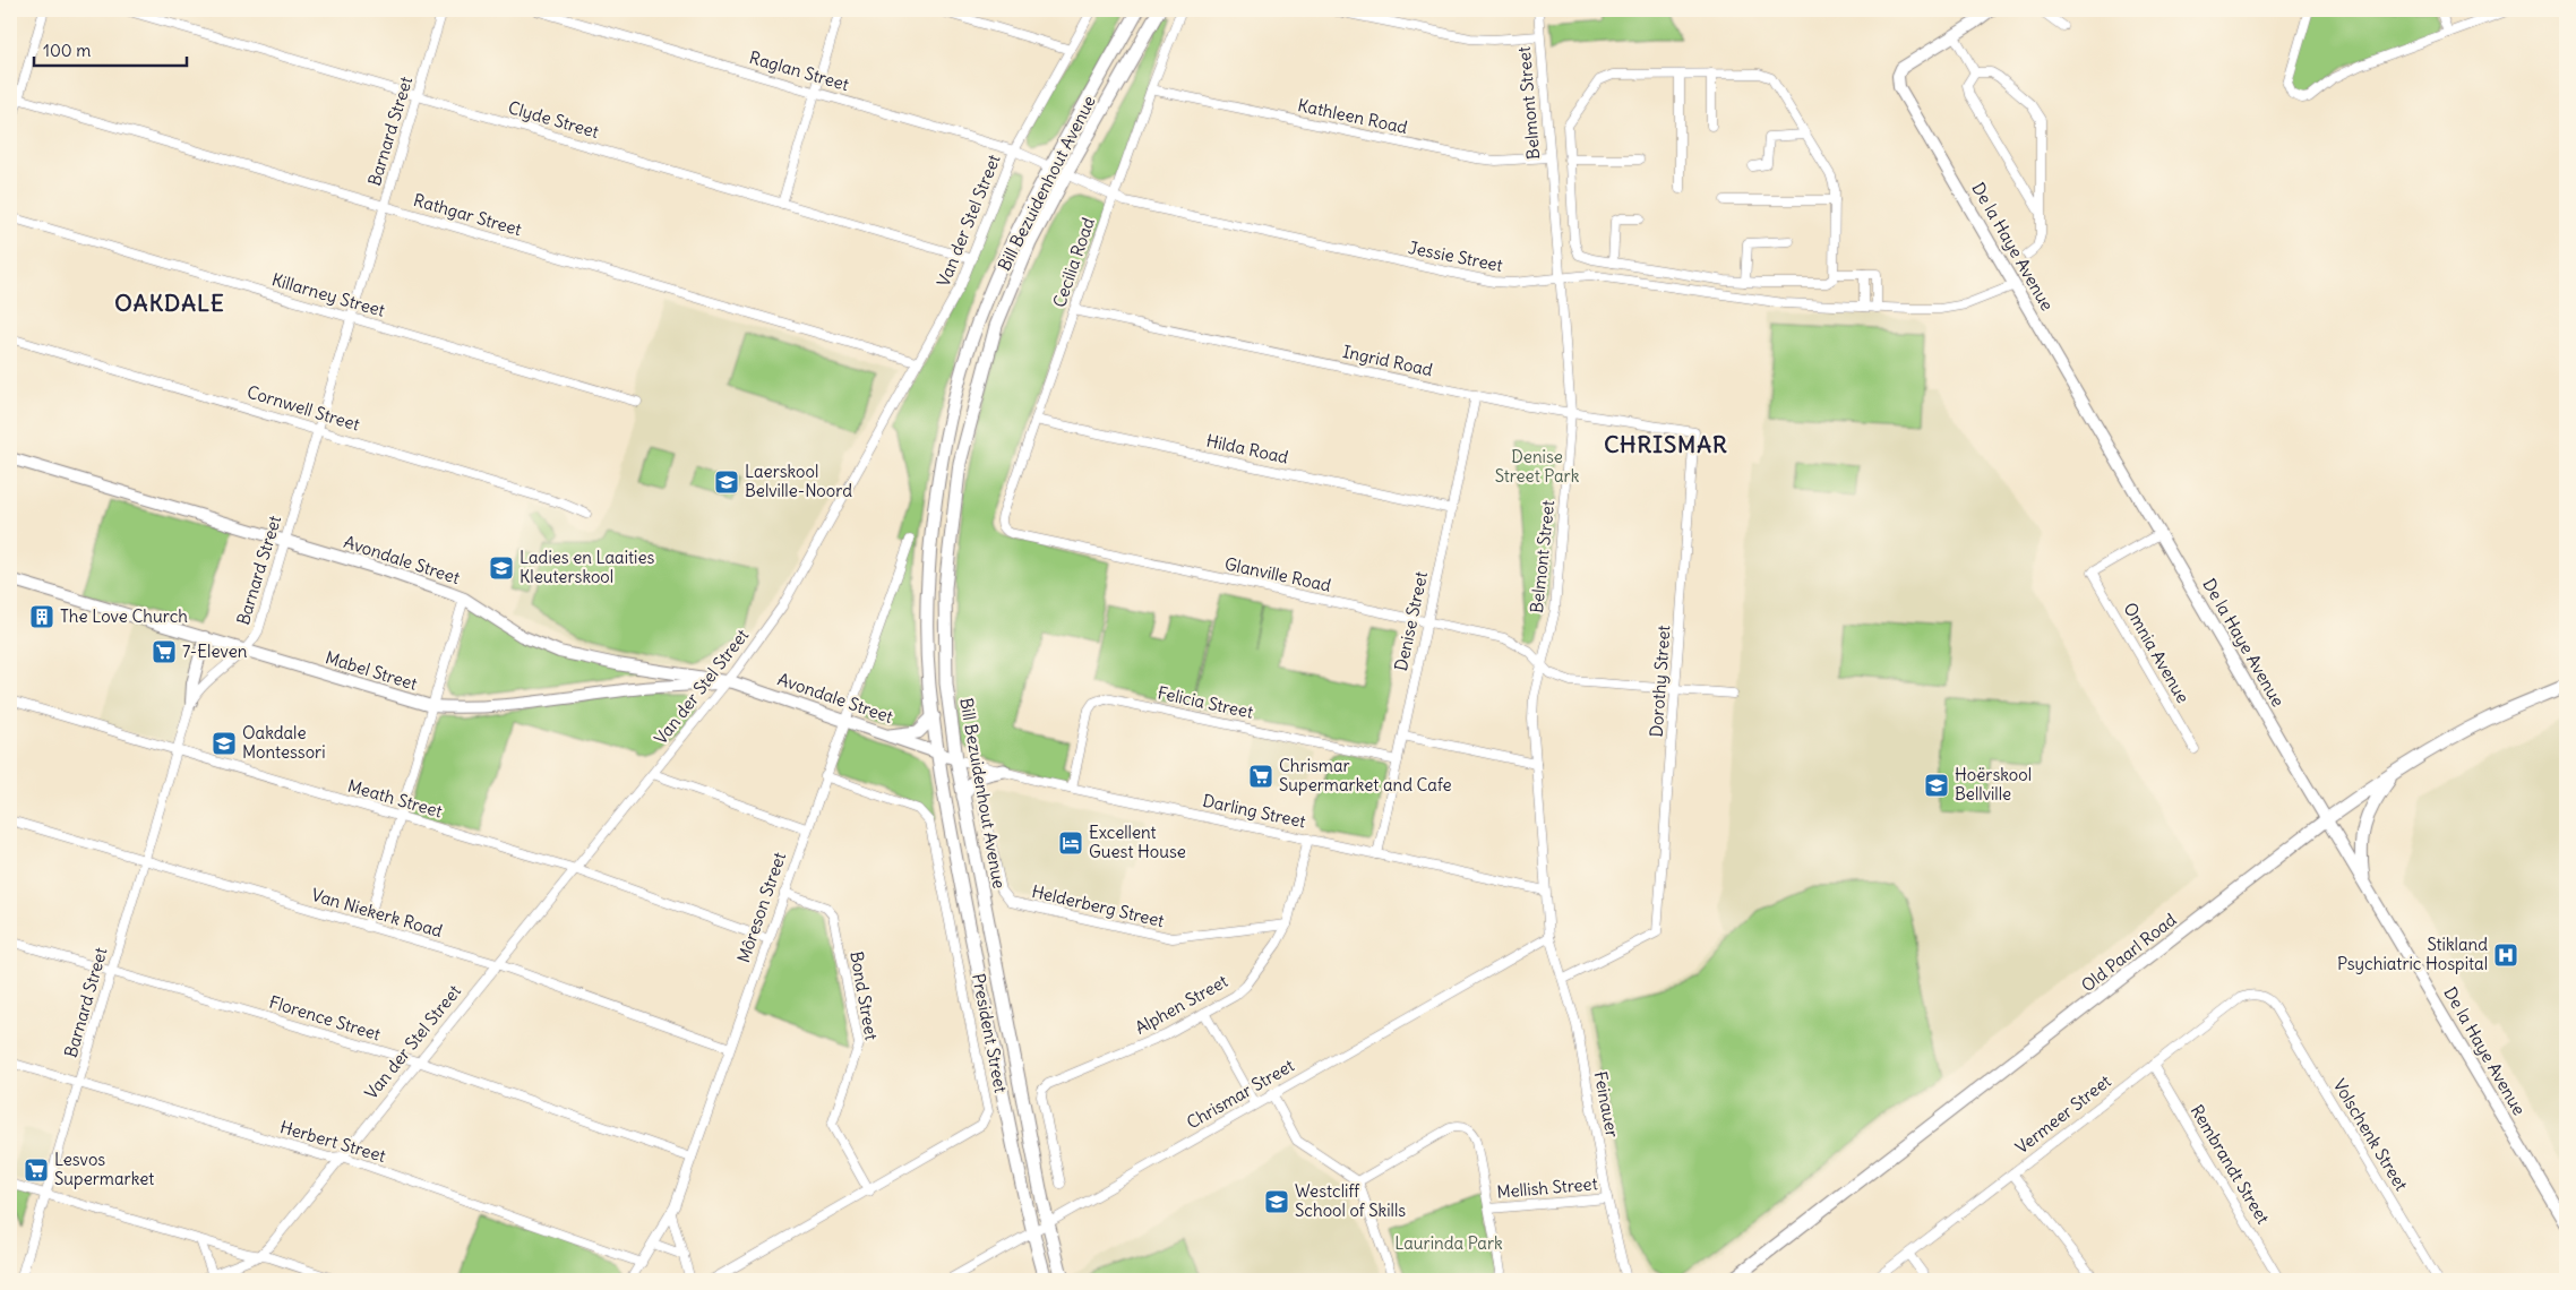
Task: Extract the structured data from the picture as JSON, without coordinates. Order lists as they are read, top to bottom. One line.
{"streets":{"main road":["Bill Bezuidenhout Avenue","Old Paarl Road"],"street":["Raglan Street","Belmont Street","Kathleen Road","Clyde Street","Barnard Street","Rathgar Street","Van der Stel Street","De la Haye Avenue","Jessie Street","Cecilia Road","Killarney Street","Ingrid Road","Cornwell Street","Hilda Road","Avondale Street","Glanville Road","Denise Street","Omnia Avenue","Mabel Street","Dorothy Street","Felicia Street","Meath Street","Darling Street","Helderberg Street","Môreson Street","Van Niekerk Road","Bond Street","Alphen Street","Florence Street","President Street","Chrismar Street","Feinauer","Vermeer Street","Volschenk Street","Herbert Street","Rembrandt Street","Mellish Street"]},"crossings":[["Raglan Street","Bill Bezuidenhout Avenue"],["Raglan Street","Van der Stel Street"],["Raglan Street","Jessie Street"],["Belmont Street","Kathleen Road"],["Belmont Street","Jessie Street"],["Belmont Street","Ingrid Road"],["Belmont Street","Glanville Road"],["Belmont Street","Darling Street"],["Belmont Street","Chrismar Street"],["Belmont Street","Feinauer"],["Kathleen Road","Cecilia Road"],["Clyde Street","Barnard Street"],["Clyde Street","Van der Stel Street"],["Barnard Street","Rathgar Street"],["Barnard Street","Killarney Street"],["Barnard Street","Cornwell Street"],["Barnard Street","Avondale Street"],["Barnard Street","Mabel Street"],["Barnard Street","Meath Street"],["Barnard Street","Van Niekerk Road"],["Barnard Street","Florence Street"],["Barnard Street","Herbert Street"],["Bill Bezuidenhout Avenue","Jessie Street"],["Bill Bezuidenhout Avenue","Avondale Street"],["Bill Bezuidenhout Avenue","Darling Street"],["Bill Bezuidenhout Avenue","Chrismar Street"],["Rathgar Street","Van der Stel Street"],["Van der Stel Street","Avondale Street"],["Van der Stel Street","Mabel Street"],["Van der Stel Street","Meath Street"],["Van der Stel Street","Van Niekerk Road"],["Van der Stel Street","Florence Street"],["Van der Stel Street","Herbert Street"],["De la Haye Avenue","Jessie Street"],["De la Haye Avenue","Omnia Avenue"],["De la Haye Avenue","Old Paarl Road"],["Jessie Street","Cecilia Road"],["Cecilia Road","Ingrid Road"],["Cecilia Road","Hilda Road"],["Cecilia Road","Glanville Road"],["Ingrid Road","Denise Street"],["Ingrid Road","Dorothy Street"],["Hilda Road","Denise Street"],["Avondale Street","Mabel Street"],["Avondale Street","Darling Street"],["Avondale Street","Môreson Street"],["Glanville Road","Denise Street"],["Glanville Road","Dorothy Street"],["Denise Street","Felicia Street"],["Denise Street","Darling Street"],["Dorothy Street","Feinauer"],["Felicia Street","Darling Street"],["Meath Street","Môreson Street"],["Darling Street","Alphen Street"],["Helderberg Street","Alphen Street"],["Môreson Street","Van Niekerk Road"],["Môreson Street","Bond Street"],["Môreson Street","Florence Street"],["Môreson Street","President Street"],["Môreson Street","Herbert Street"],["Bond Street","President Street"],["Chrismar Street","Feinauer"],["Feinauer","Mellish Street"],["Vermeer Street","Volschenk Street"],["Vermeer Street","Rembrandt Street"]],"districts":["OAKDALE","CHRISMAR"],"parks":["Denise Street Park","Laurinda Park"],"places":{"school or university":["Laerskool Belville-Noord","Ladies en Laaities Kleuterskool","Oakdale Montessori","Hoërskool Bellville","Westcliff School of Skills"],"building":["The Love Church"],"supermarket":["7-Eleven","Chrismar Supermarket and Cafe","Lesvos Supermarket"],"hotel":["Excellent Guest House"],"hospital":["Stikland Psychiatric Hospital"]},"scale_bar":"100 m"}
